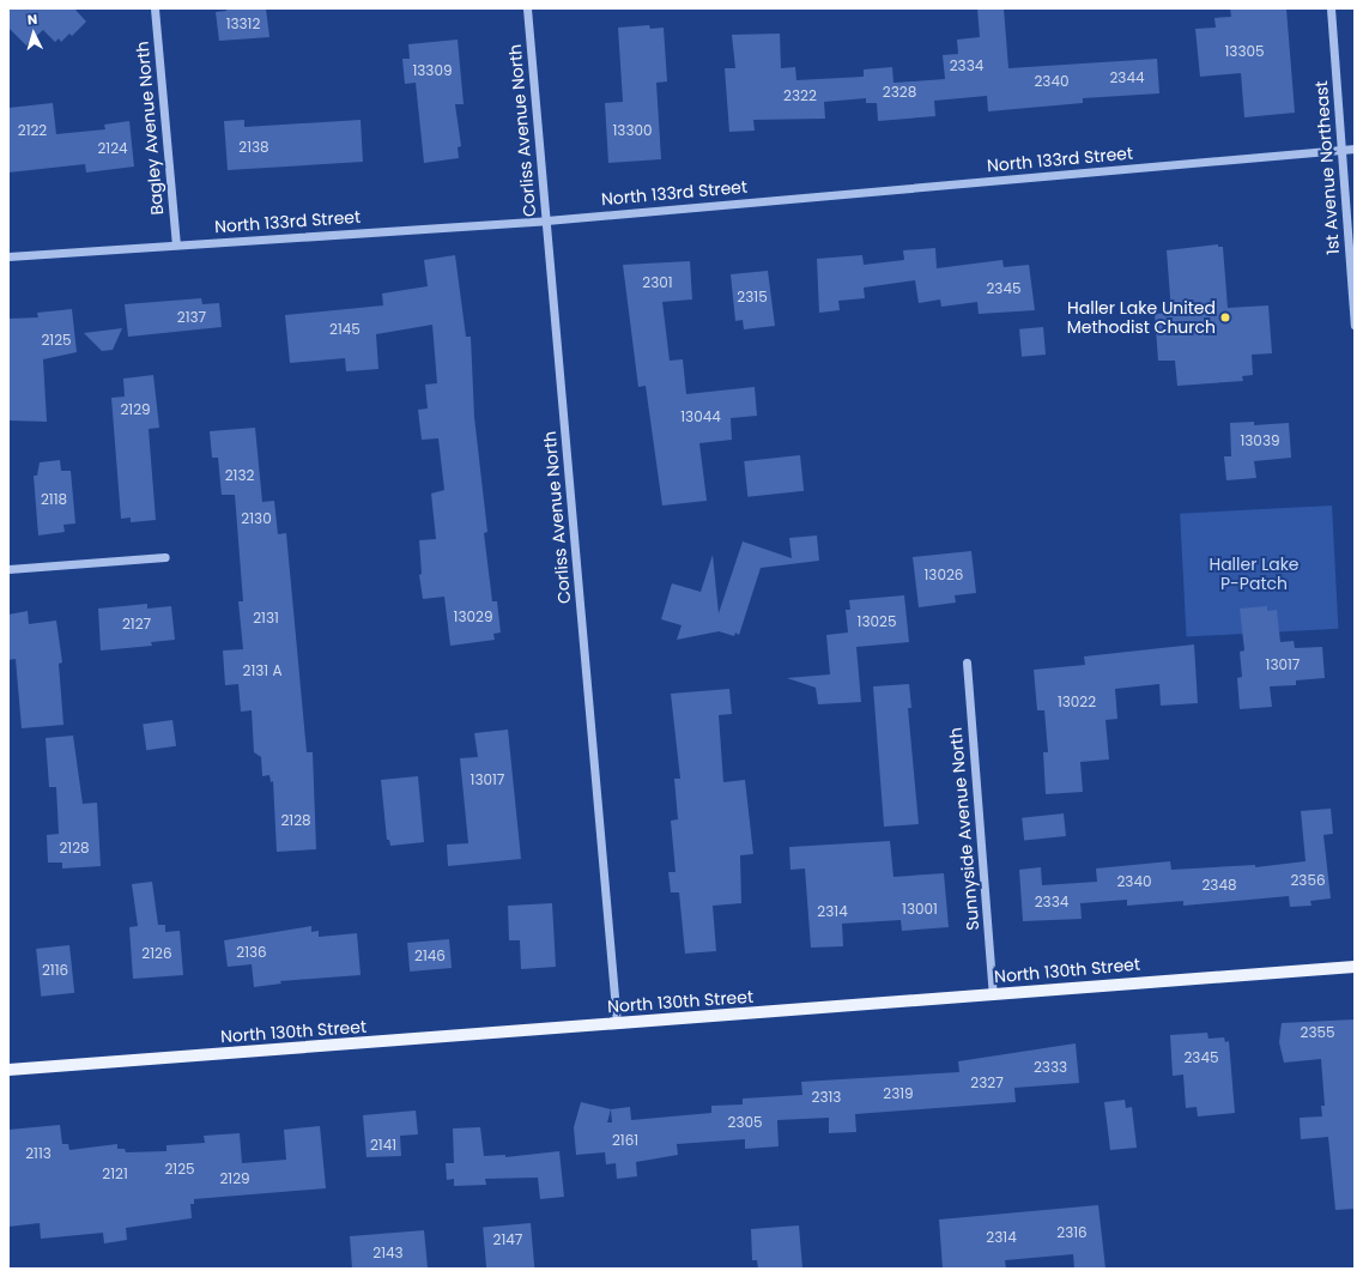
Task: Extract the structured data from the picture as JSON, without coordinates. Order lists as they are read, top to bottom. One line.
{"streets":{"main road":["North 130th Street"],"street":["Bagley Avenue North","Corliss Avenue North","North 133rd Street","1st Avenue Northeast","Sunnyside Avenue North"]},"crossings":[["Bagley Avenue North","North 133rd Street"],["Corliss Avenue North","North 133rd Street"],["Corliss Avenue North","North 130th Street"],["North 133rd Street","1st Avenue Northeast"],["Sunnyside Avenue North","North 130th Street"]],"parks":["Haller Lake P-Patch"],"places":["Haller Lake United Methodist Church"],"house_numbers":["13312","13305","2334","13309","2344","2340","2328","2322","2122","13300","2138","2124","2301","2345","2315","2137","2145","2125","2129","13044","13039","2132","2118","2130","13026","13029","2131","13025","2127","13017","2131 A","13022","13017","2128","2128","2356","2340","2348","2334","13001","2314","2136","2126","2146","2116","2355","2345","2333","2327","2319","2313","2305","2161","2141","2113","2125","2121","2129","2316","2314","2147","2143"],"north":"top"}
